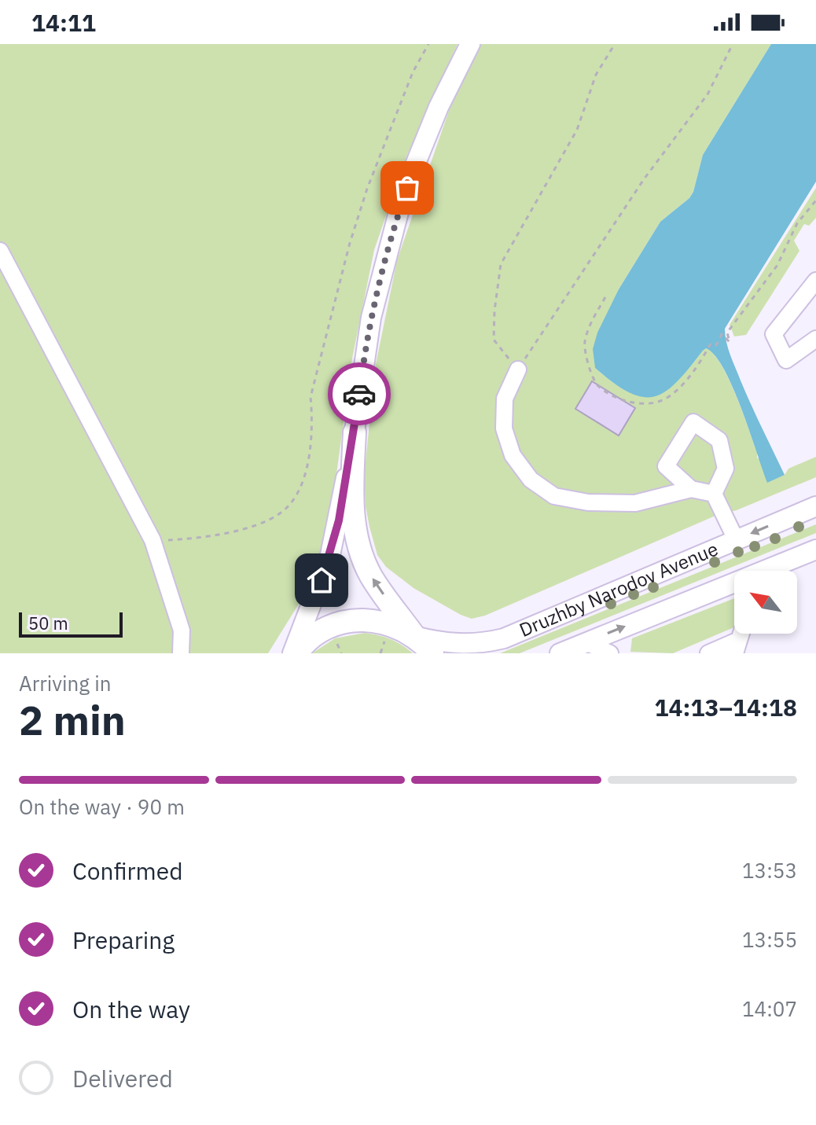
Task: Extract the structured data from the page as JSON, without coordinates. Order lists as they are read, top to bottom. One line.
{"streets":{"main road":["Druzhby Narodov Avenue"]},"scale_bar":"50 m","north":"top left","page":{"status":"14:11","scale":"50 m","heading":["2 min","Arriving in","14:13–14:18"],"bar":"On the way · 90 m","list":[["Confirmed","13:53"],["Preparing","13:55"],["On the way","14:07"],"Delivered"]}}
